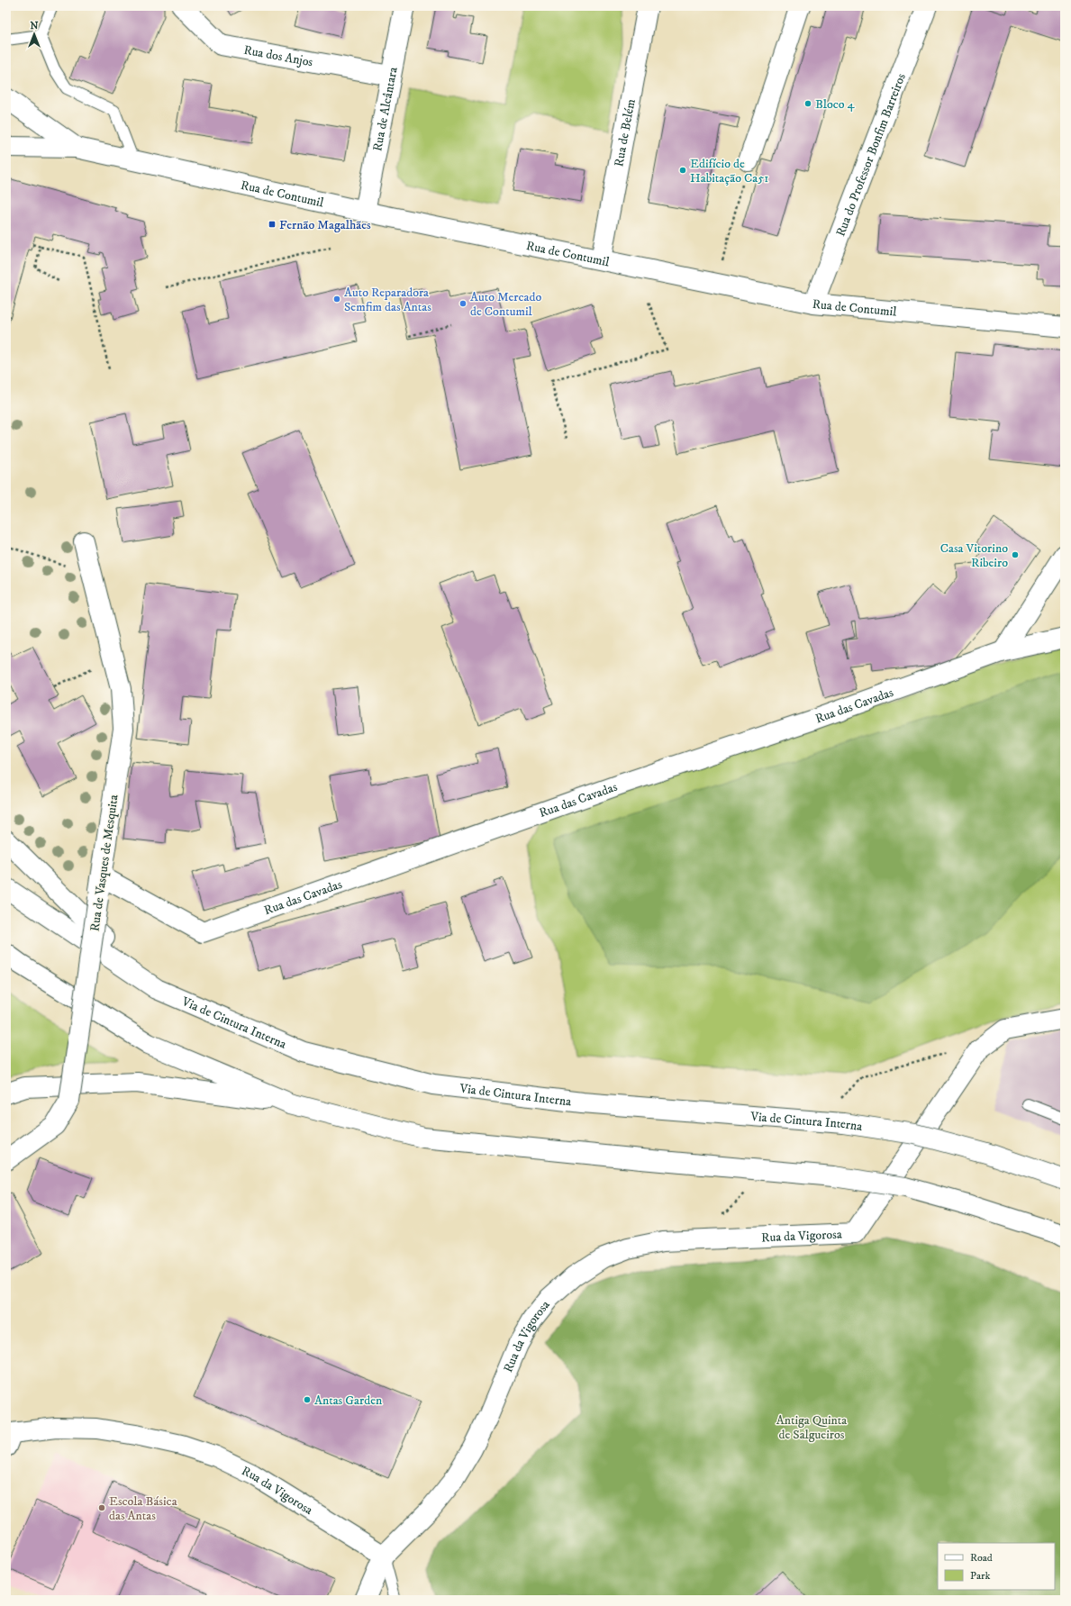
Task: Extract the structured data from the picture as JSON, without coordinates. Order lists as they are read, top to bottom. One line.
{"streets":{"main road":["Rua dos Anjos","Rua de Alcântara","Rua de Belém","Rua do Professor Bonfim Barreiros","Rua de Contumil","Rua das Cavadas","Rua de Vasques de Mesquita","Via de Cintura Interna","Rua da Vigorosa"]},"crossings":[["Rua dos Anjos","Rua de Alcântara"],["Rua de Alcântara","Rua de Contumil"],["Rua de Belém","Rua de Contumil"],["Rua do Professor Bonfim Barreiros","Rua de Contumil"],["Rua das Cavadas","Rua de Vasques de Mesquita"]],"parks":["Antiga Quinta de Salgueiros"],"places":{"other":["Bloco 4","Edifício de Habitação Ca51","Auto Reparadora Semfim das Antas","Auto Mercado de Contumil","Casa Vitorino Ribeiro","Antas Garden","Escola Básica das Antas"],"transit":["Fernão Magalhães"]},"legend":["Road","Park"],"north":"top"}
